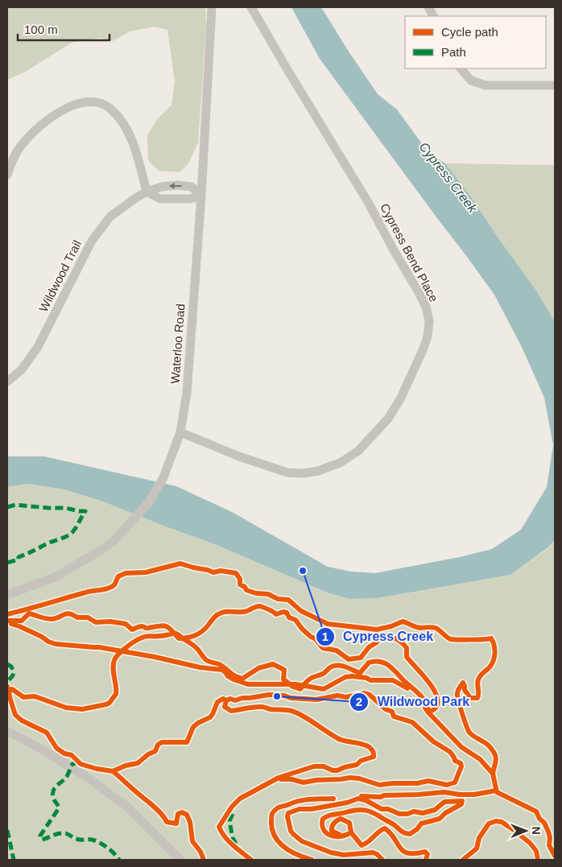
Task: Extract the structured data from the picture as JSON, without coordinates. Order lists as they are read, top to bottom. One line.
{"streets":{"street":["Cypress Bend Place","Wildwood Trail","Waterloo Road"]},"crossings":[["Cypress Bend Place","Waterloo Road"],["Wildwood Trail","Waterloo Road"]],"water":["Cypress Creek"],"places":["Cypress Creek","Wildwood Park"],"legend":["Cycle path","Path"],"scale_bar":"100 m","north":"right"}
